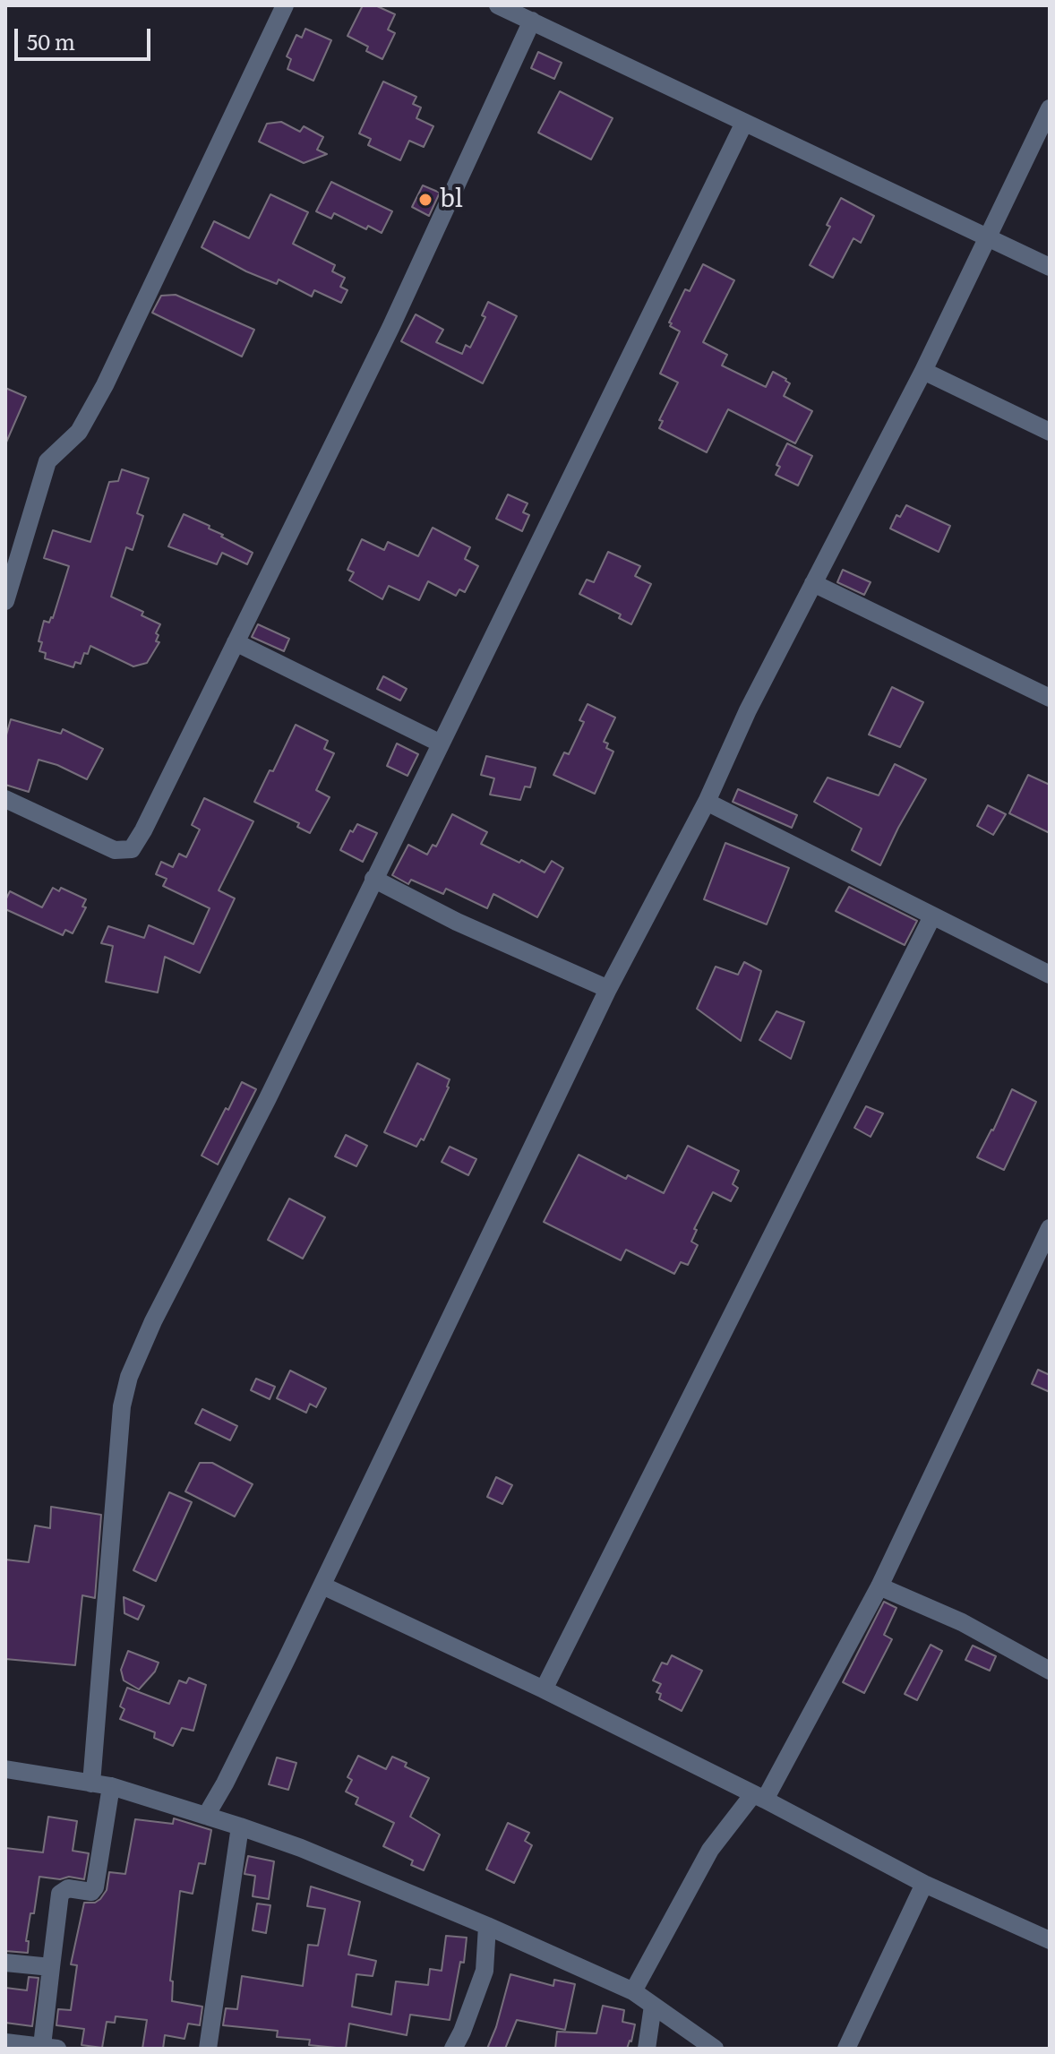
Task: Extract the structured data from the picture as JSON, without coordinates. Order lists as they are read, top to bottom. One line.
{"places":["bl"],"scale_bar":"50 m"}
